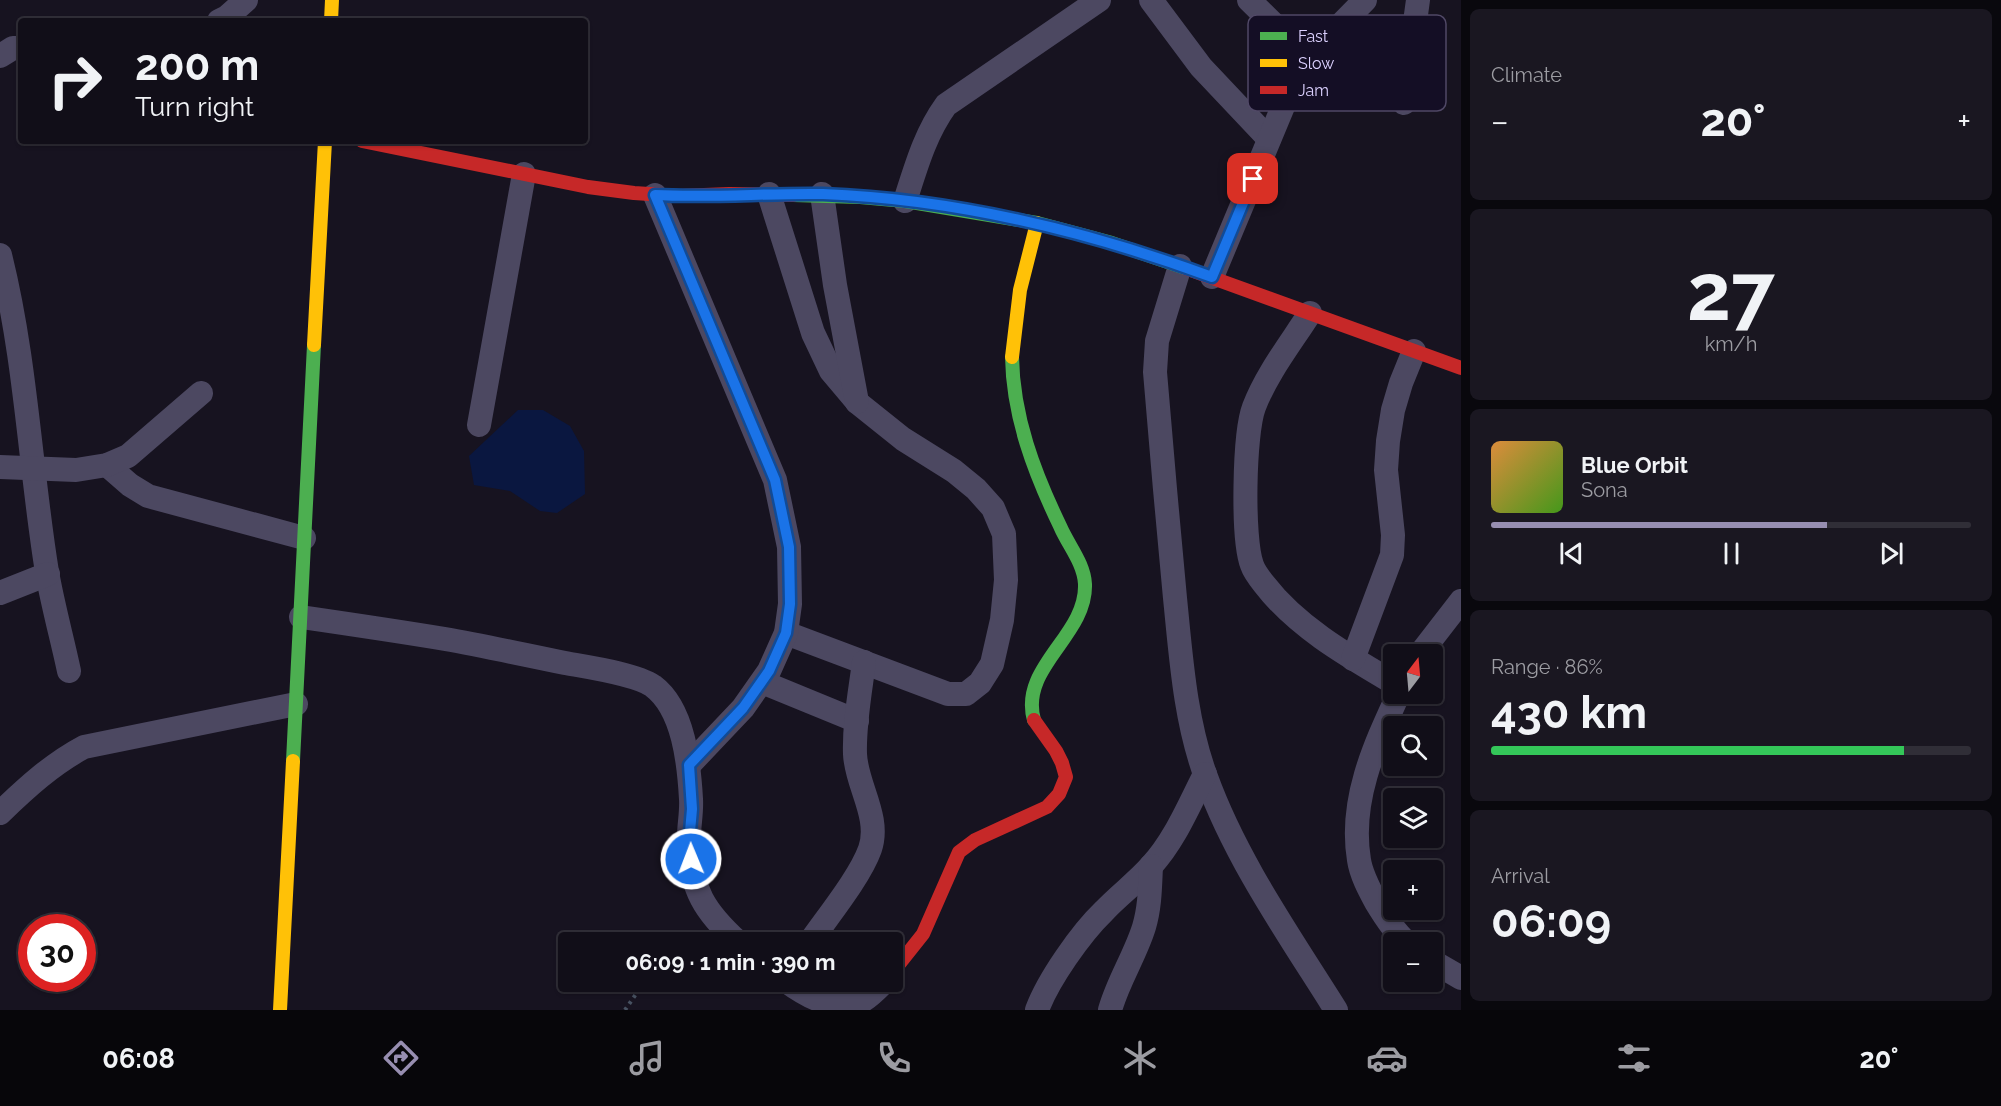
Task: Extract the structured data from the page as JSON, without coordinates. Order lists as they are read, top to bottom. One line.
{"legend":["Fast","Slow","Jam"],"north":"top","page":{"tile":["Climate",["27","km/h"],["Range · 86%","430 km"],["Arrival","06:09"]],"turn":["200 m","Turn right"],"heat":["−","20°","+"],"song":["Blue Orbit","Sona"],"map_buttons":["+","−"],"limit":"30","trip":"06:09 · 1 min · 390 m","tabs":["06:08","20°"]}}
